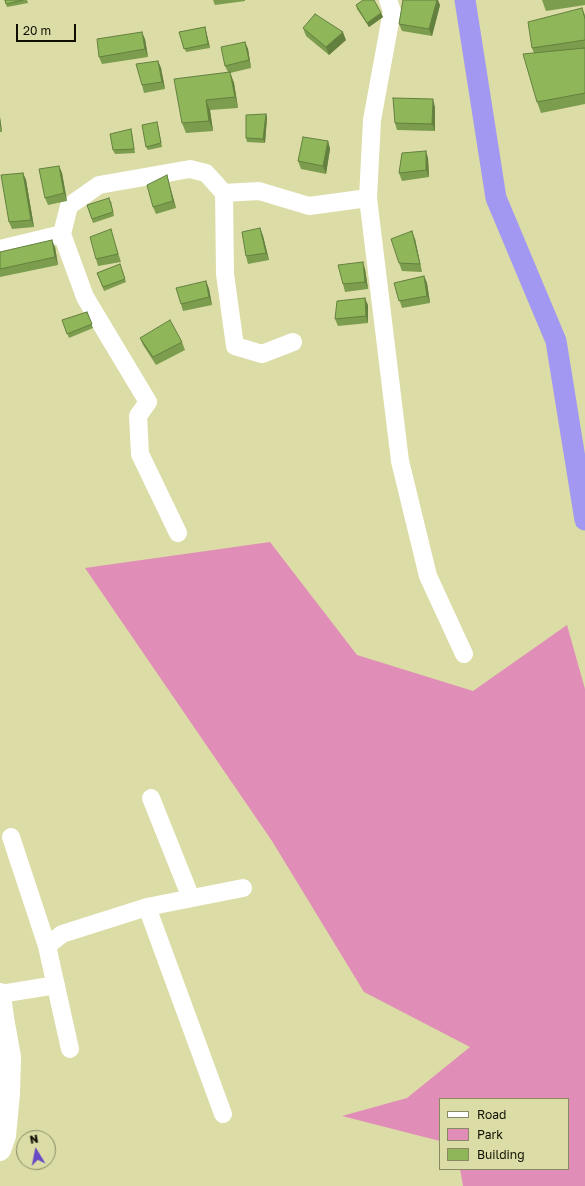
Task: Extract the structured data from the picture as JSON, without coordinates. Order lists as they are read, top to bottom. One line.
{"legend":["Road","Park","Building"],"scale_bar":"20 m","north":"top"}
